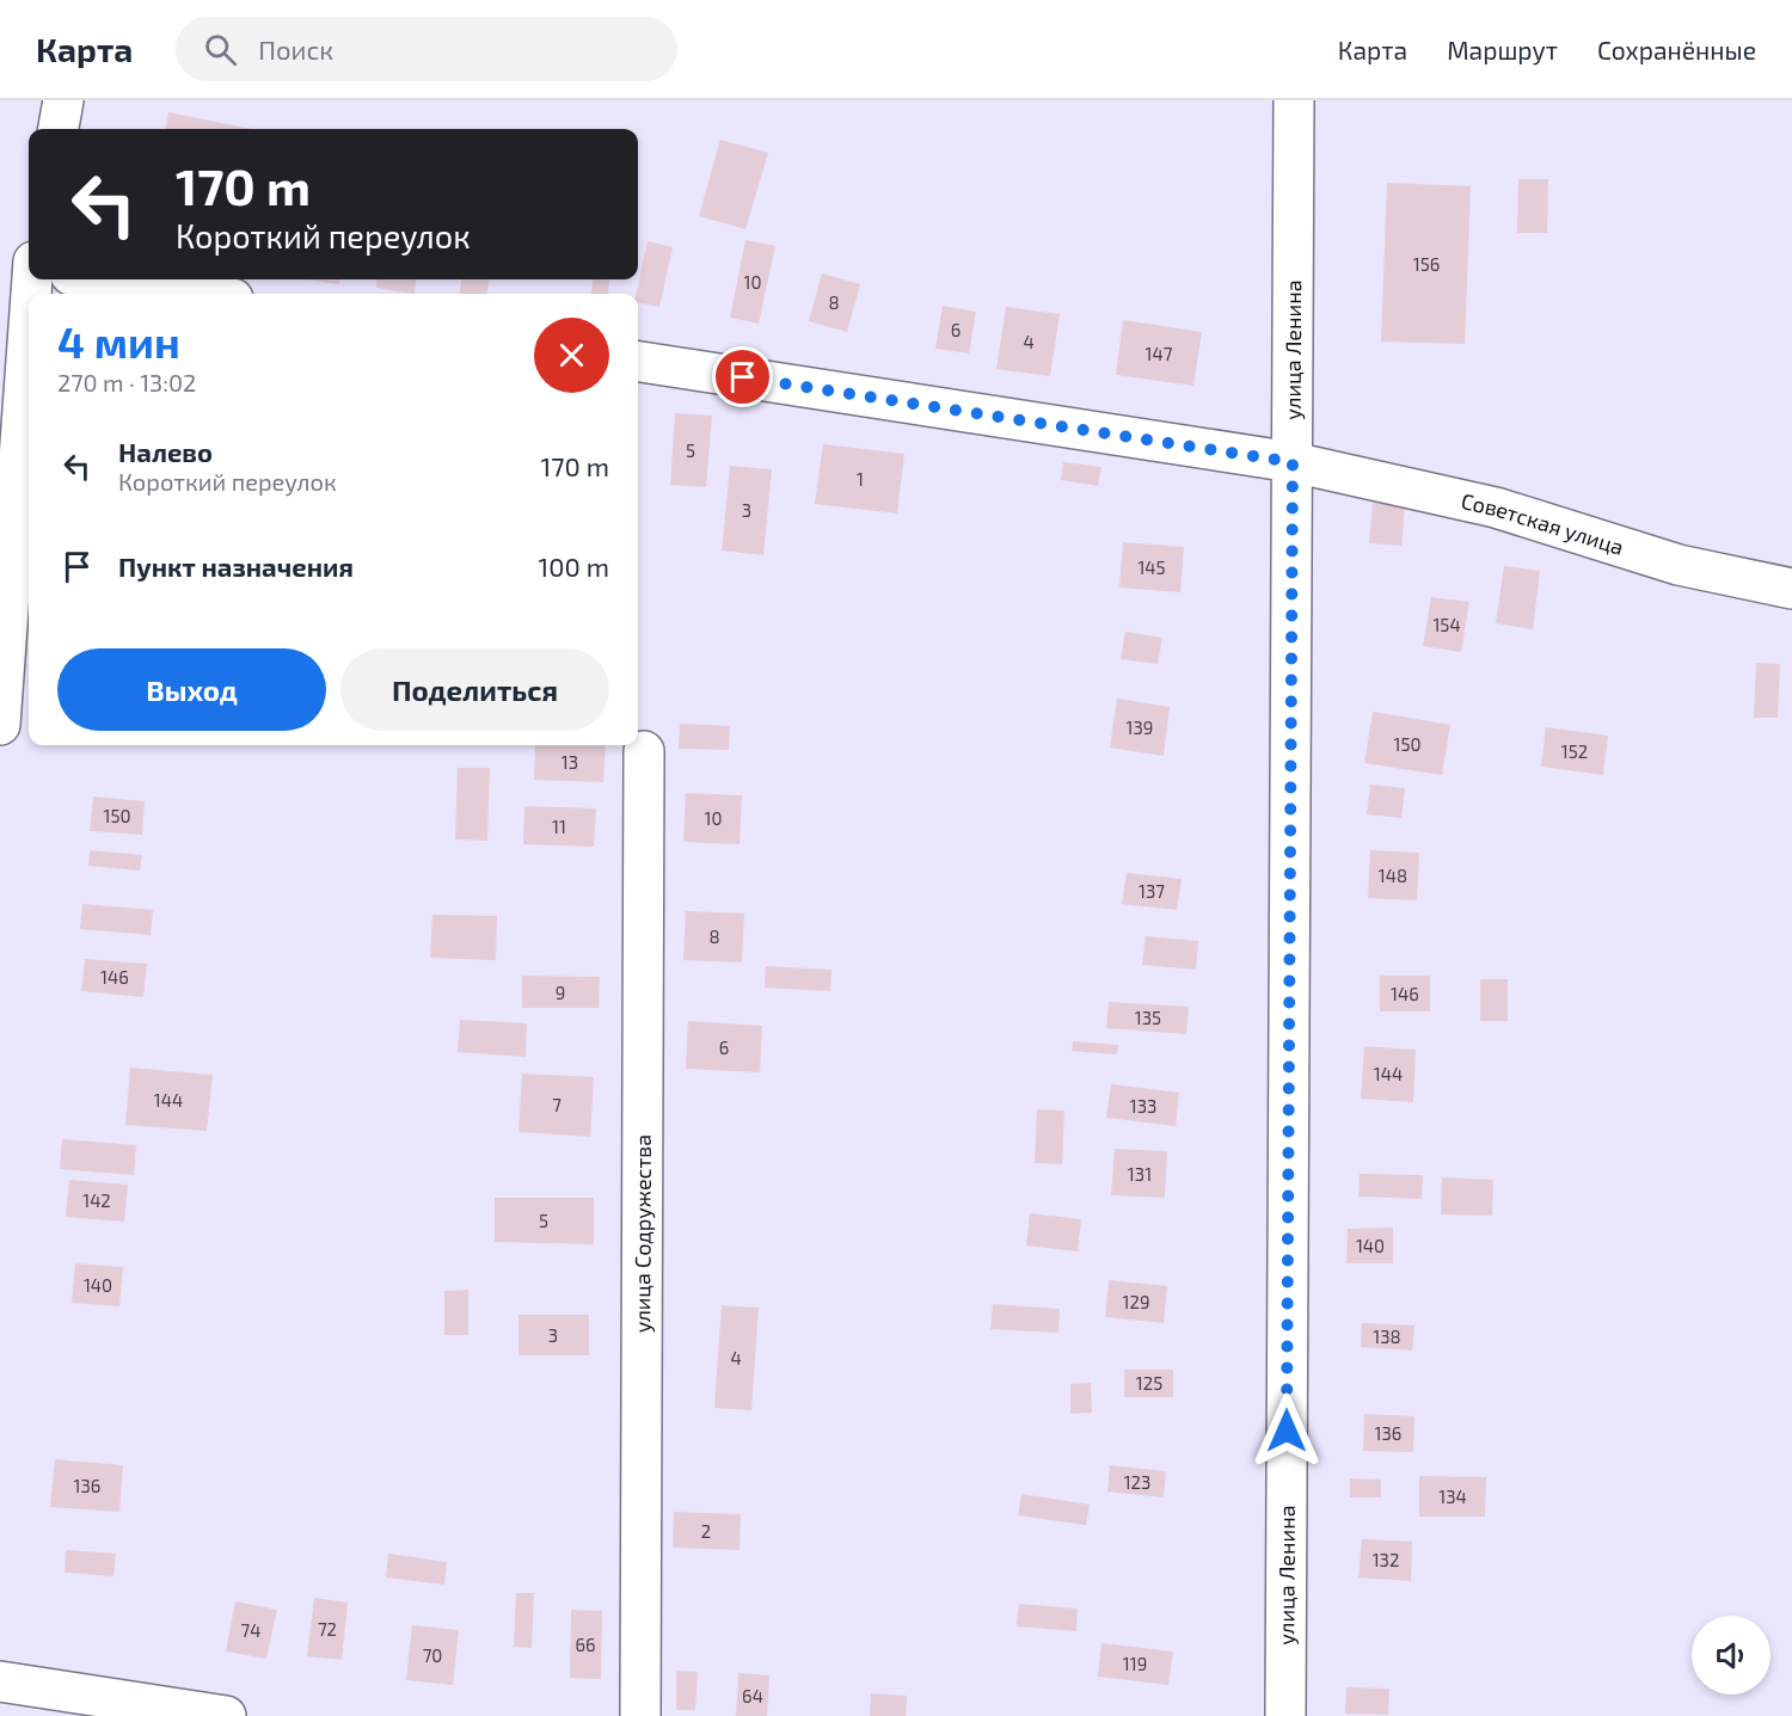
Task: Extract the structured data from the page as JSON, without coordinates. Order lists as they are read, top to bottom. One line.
{"streets":{"street":["улица Ленина","Советская улица","улица Содружества"]},"crossings":[["улица Ленина","Советская улица"]],"house_numbers":["156","10","8","6","4","147","5","1","3","145","154","139","150","152","13","150","10","11","148","137","8","146","9","146","135","6","144","144","7","133","131","142","5","140","140","129","3","138","4","125","136","123","136","134","2","132","72","74","66","70","119","64"],"page":{"header":"Карта","search":"Поиск","nav":["Карта","Маршрут","Сохранённые"],"turn":["170 m","Короткий переулок"],"heading":["4 мин","270 m · 13:02"],"list":[{"name":"Налево","note":"Короткий переулок","value":"170 m"},{"name":"Пункт назначения","value":"100 m"}],"buttons":["Выход","Поделиться"]}}
